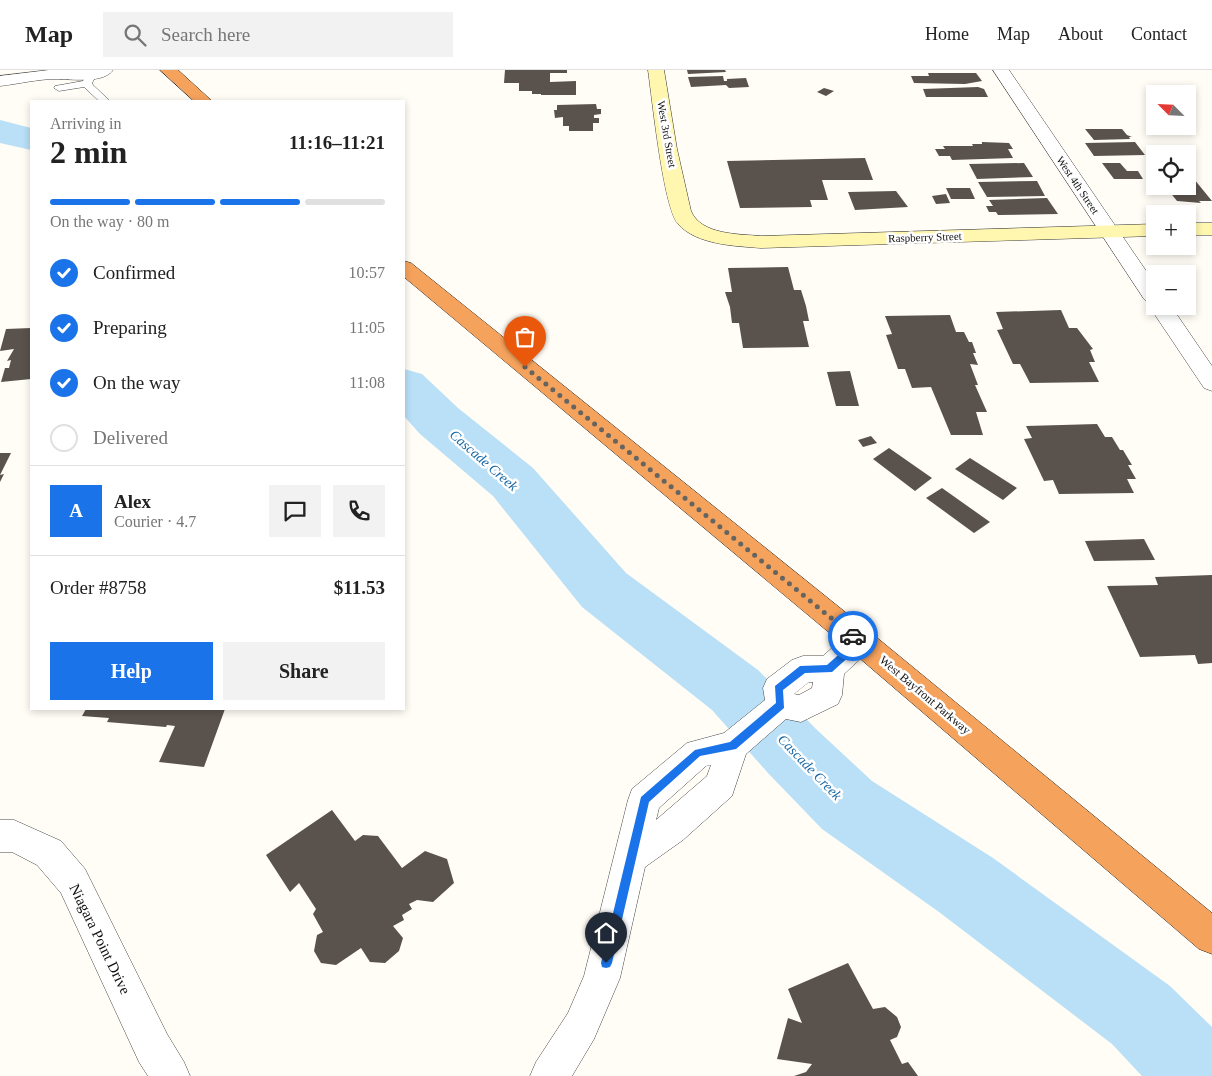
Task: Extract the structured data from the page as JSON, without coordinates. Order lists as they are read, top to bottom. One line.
{"streets":{"highway":["West Bayfront Parkway"],"street":["West 3rd Street","West 4th Street","Raspberry Street","Niagara Point Drive"]},"crossings":[["West 3rd Street","Raspberry Street"],["West 4th Street","Raspberry Street"]],"water":["Cascade Creek"],"north":"top left","page":{"header":"Map","search":"Search here","nav":["Home","Map","About","Contact"],"map_buttons":["+","−"],"heading":["2 min","Arriving in","11:16–11:21"],"panel":["Alex","Courier · 4.7","Order #8758","$11.53"],"bar":"On the way · 80 m","list":[["Confirmed","10:57"],["Preparing","11:05"],["On the way","11:08"],"Delivered"],"round":"A","buttons":["Help","Share"]}}
